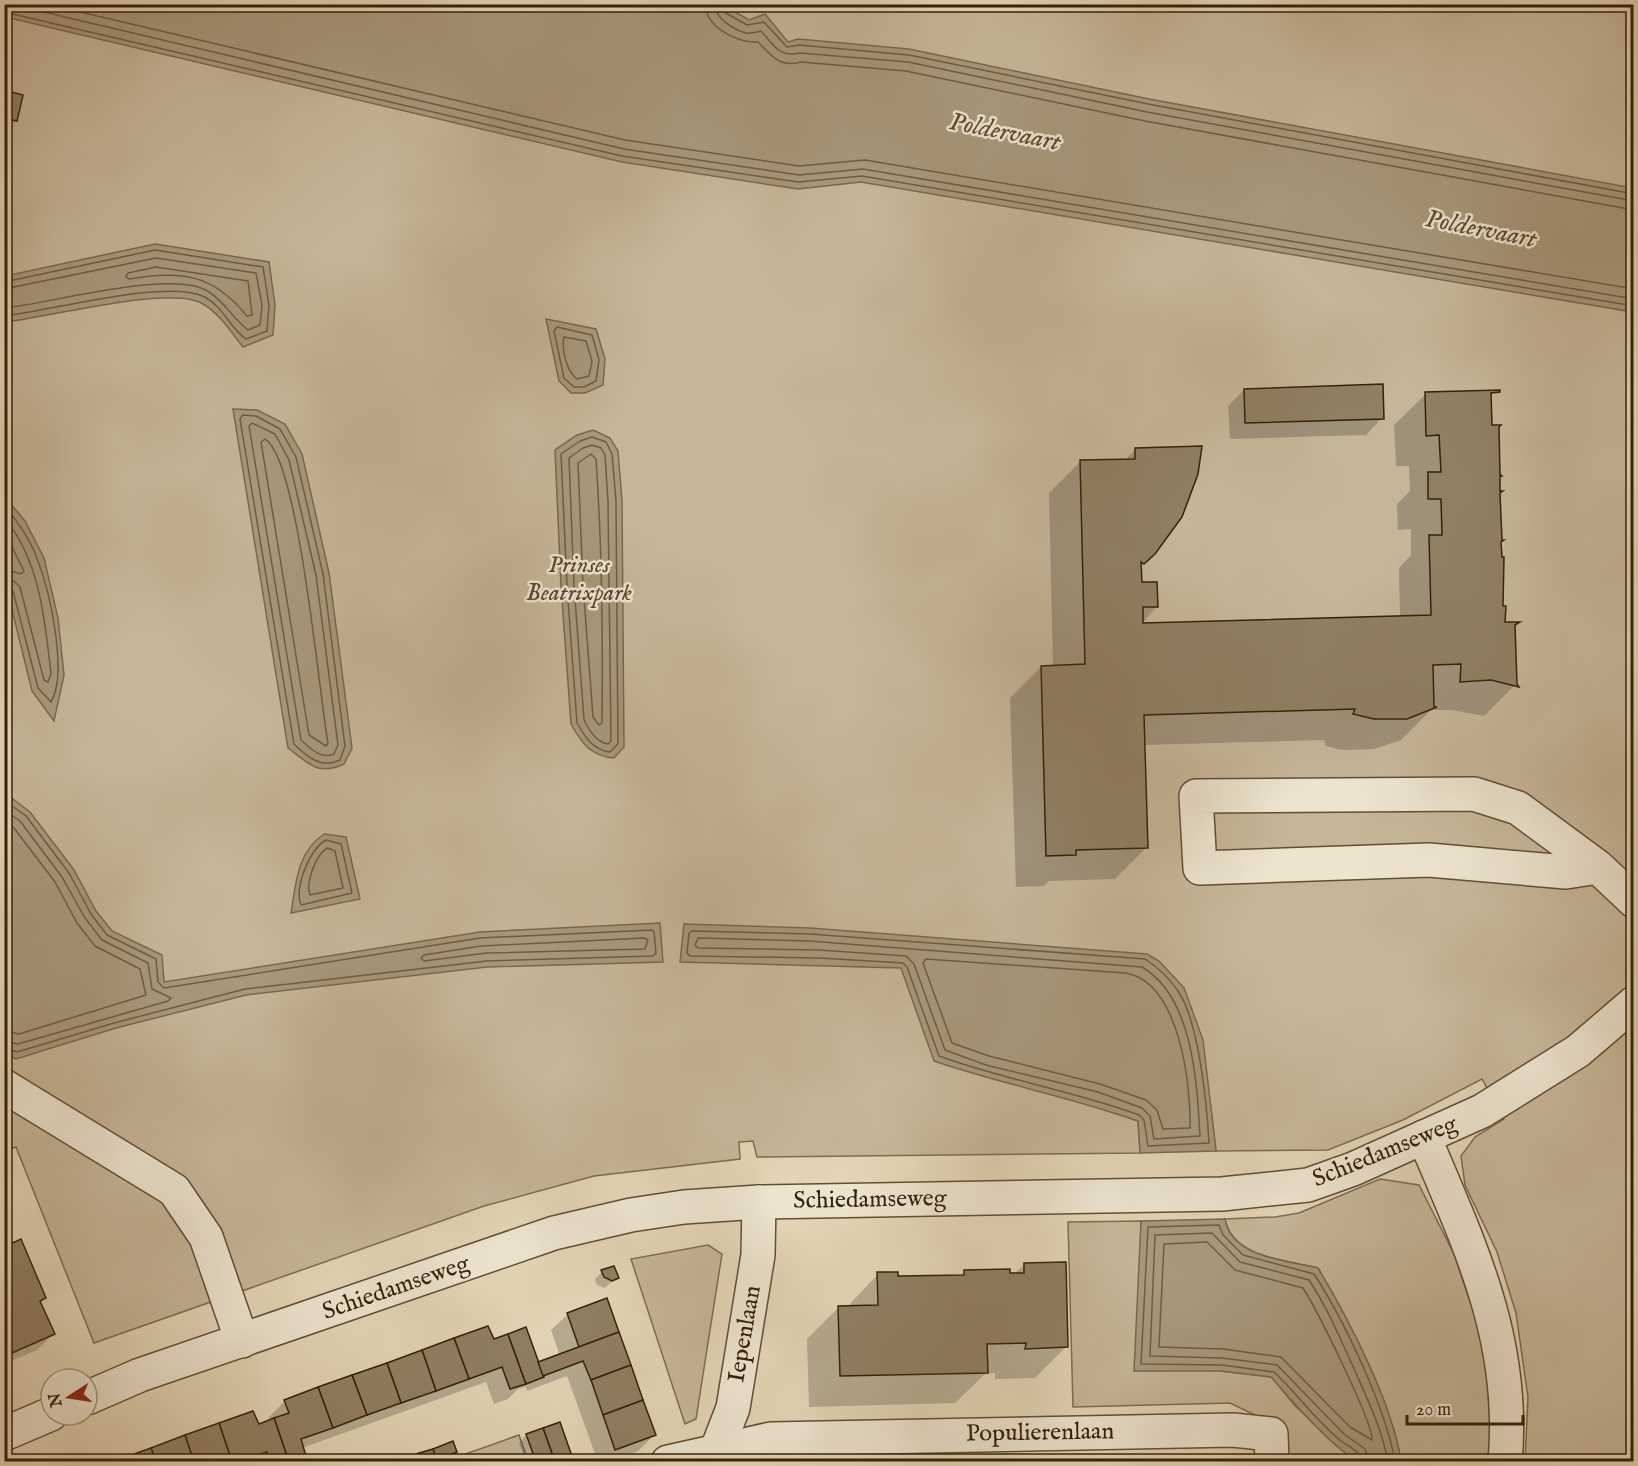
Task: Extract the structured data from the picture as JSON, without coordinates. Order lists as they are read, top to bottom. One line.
{"streets":{"street":["Schiedamseweg","Iepenlaan","Populierenlaan"]},"crossings":[["Schiedamseweg","Iepenlaan"],["Iepenlaan","Populierenlaan"]],"water":["Poldervaart"],"parks":["Prinses Beatrixpark"],"scale_bar":"20 m","north":"left"}
